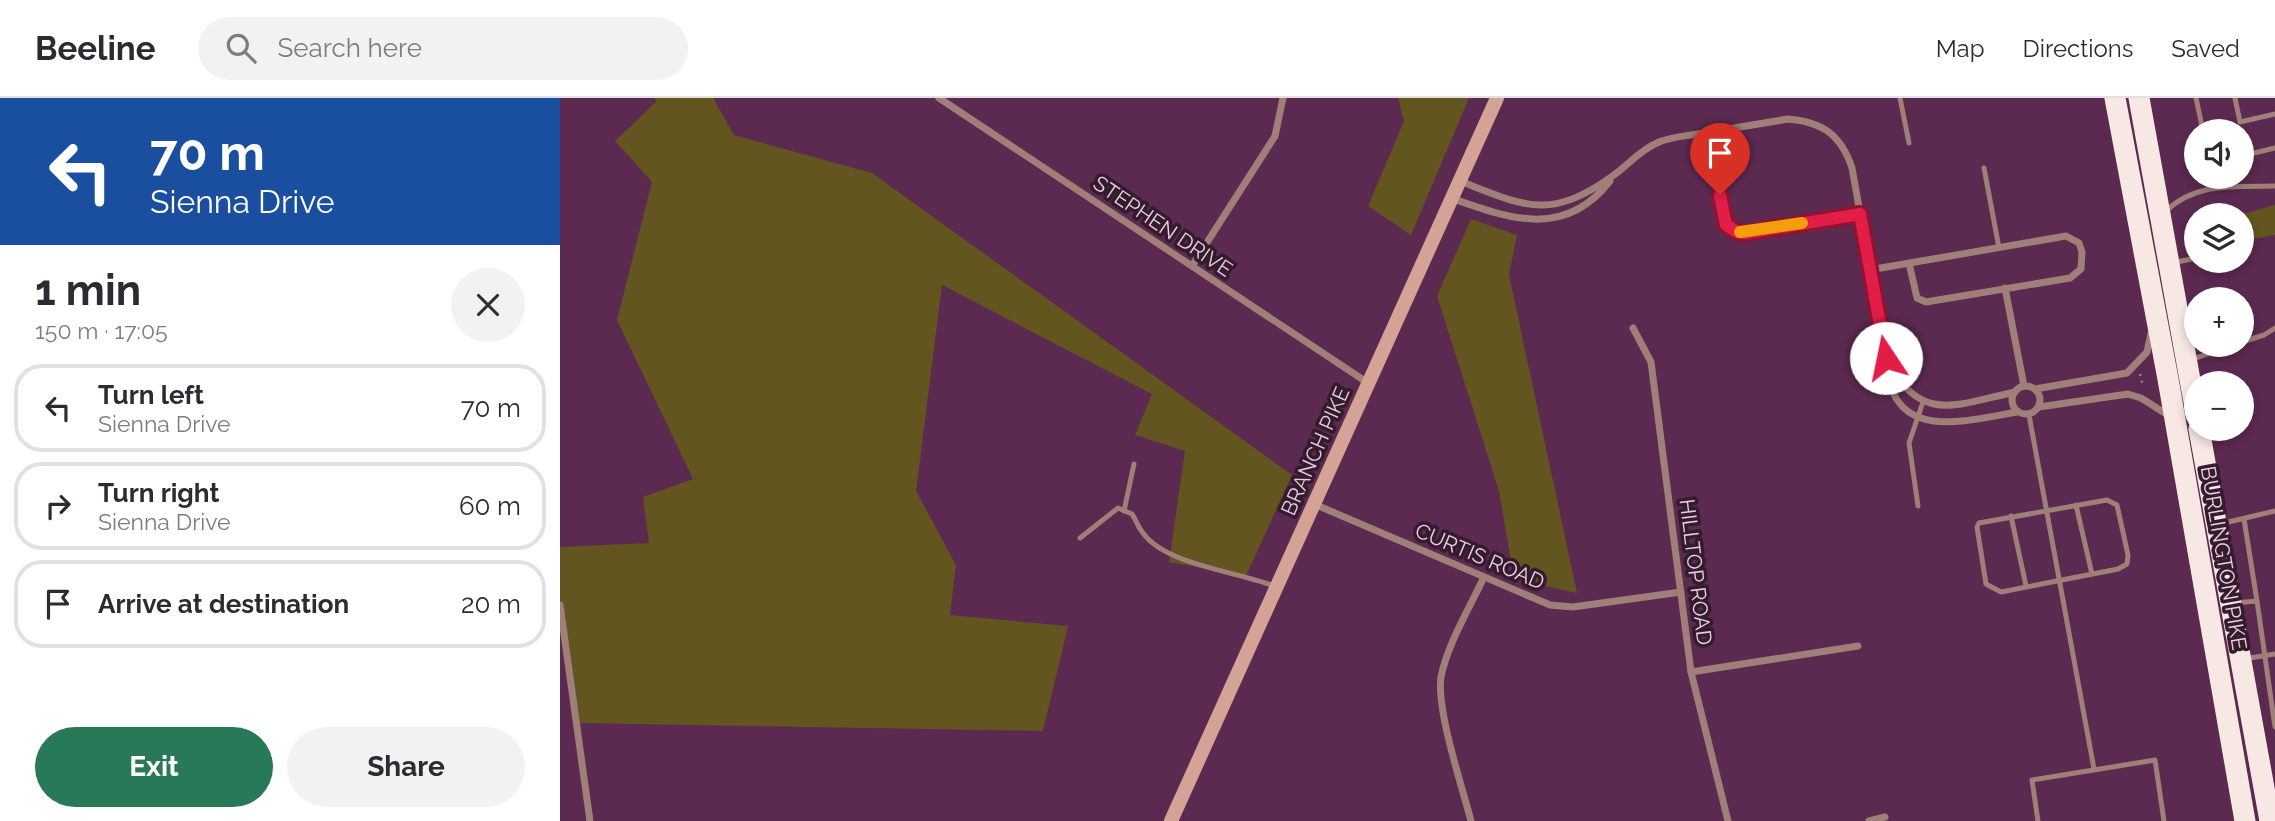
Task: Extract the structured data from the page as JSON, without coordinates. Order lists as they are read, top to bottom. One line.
{"streets":{"highway":["BURLINGTON PIKE"],"street":["STEPHEN DRIVE","BRANCH PIKE","CURTIS ROAD","HILLTOP ROAD"]},"crossings":[["STEPHEN DRIVE","BRANCH PIKE"],["BRANCH PIKE","CURTIS ROAD"],["CURTIS ROAD","HILLTOP ROAD"]],"page":{"header":"Beeline","search":"Search here","nav":["Map","Directions","Saved"],"turn":["70 m","Sienna Drive"],"map_buttons":["+","−"],"heading":["1 min","150 m · 17:05"],"list":[{"name":"Turn left","note":"Sienna Drive","value":"70 m"},{"name":"Turn right","note":"Sienna Drive","value":"60 m"},{"name":"Arrive at destination","value":"20 m"}],"buttons":["Exit","Share"]}}
